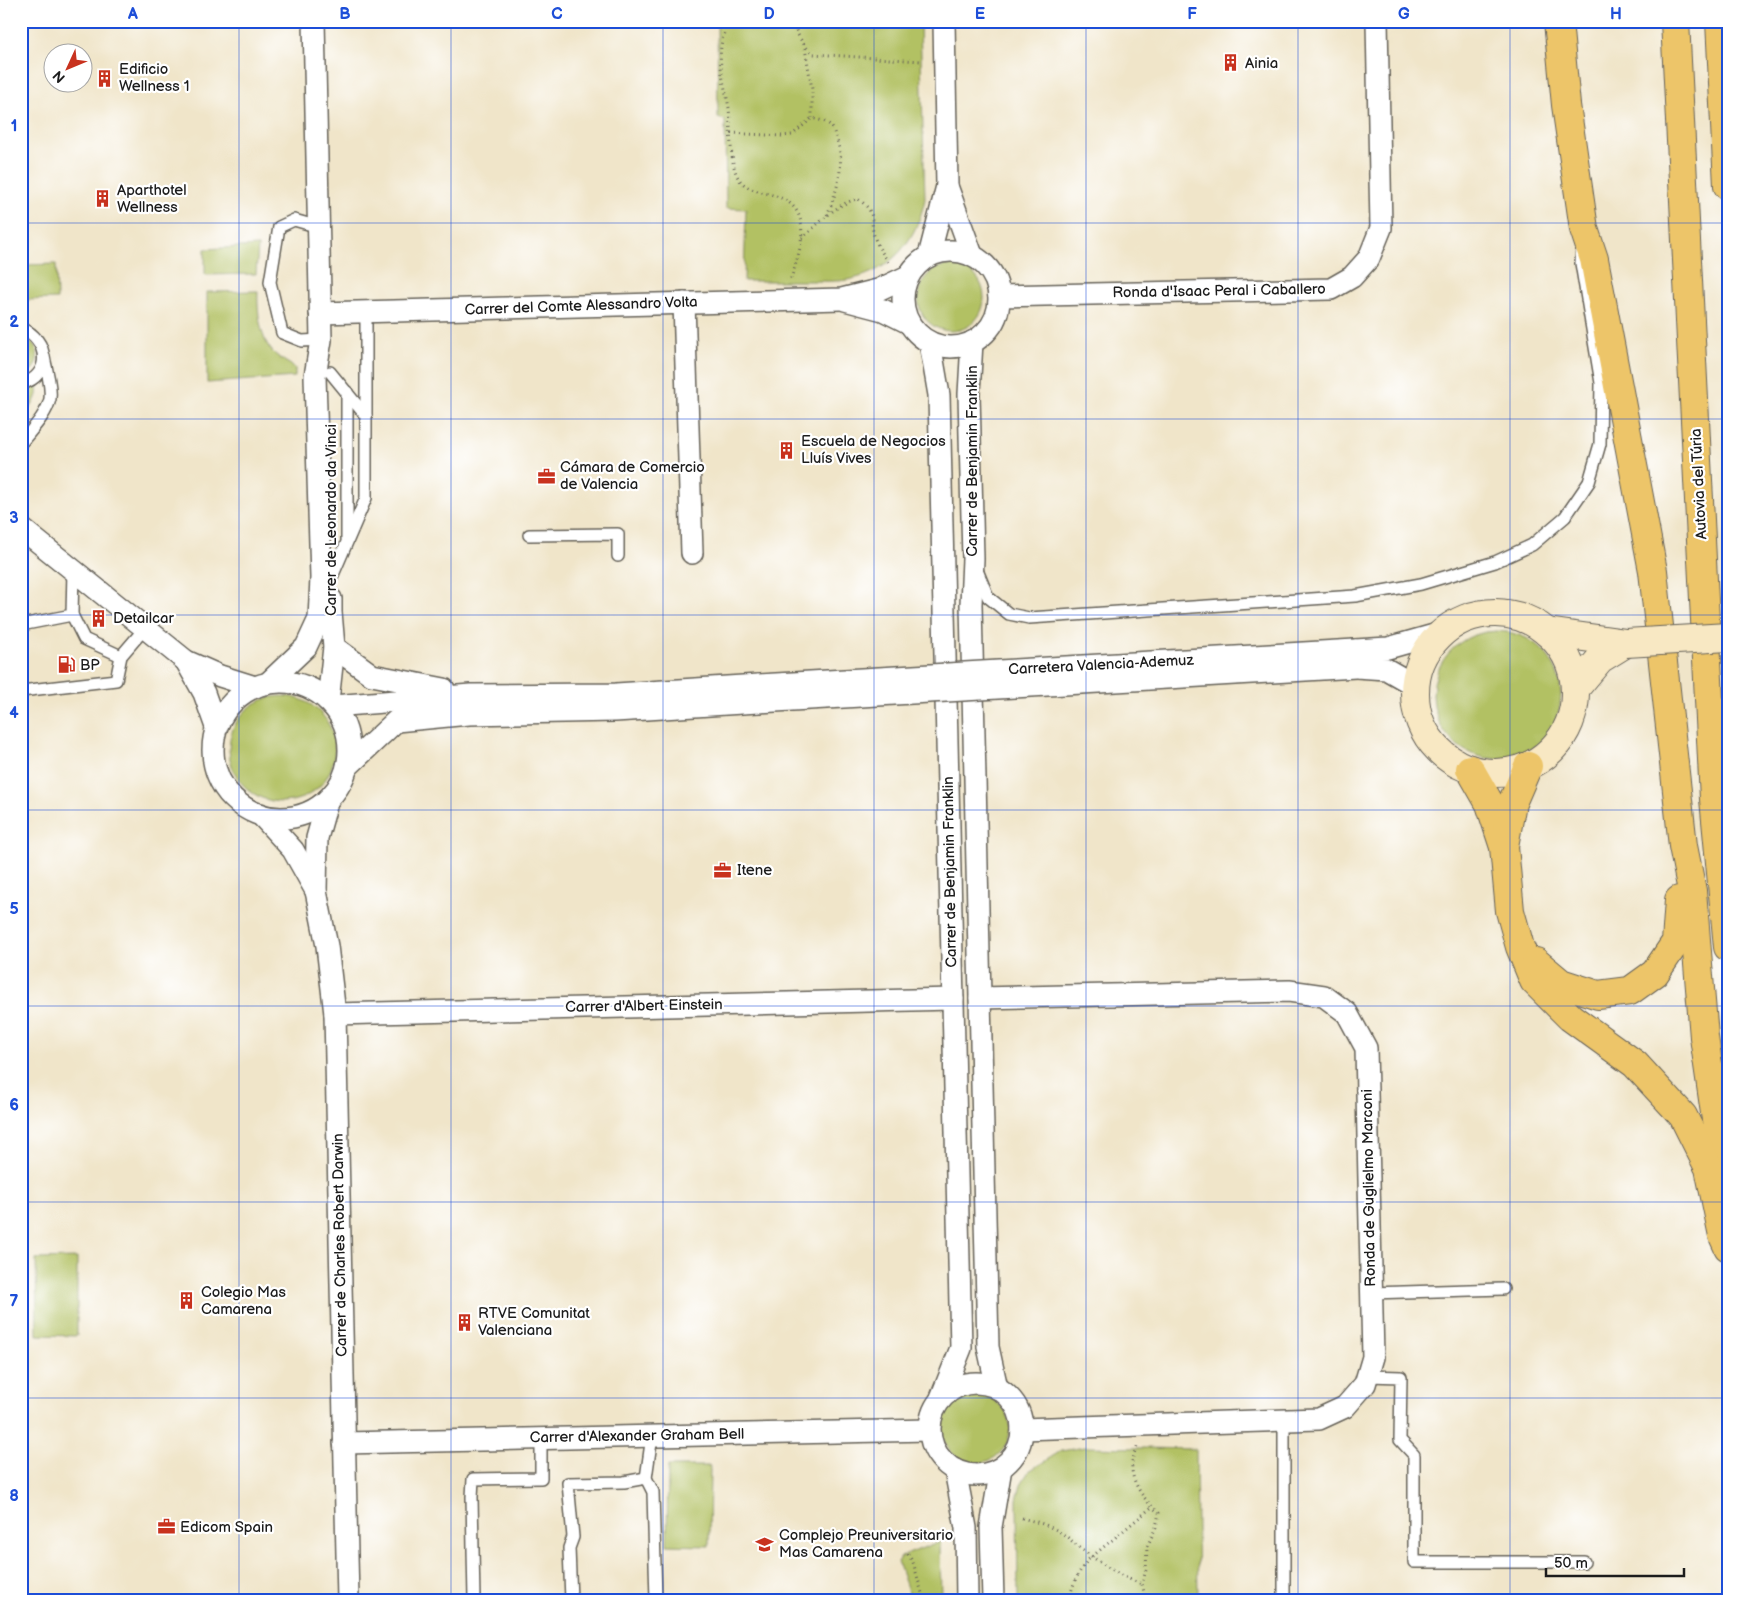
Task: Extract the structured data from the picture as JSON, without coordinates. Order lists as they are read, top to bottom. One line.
{"streets":{"highway":["Autovia del Túria"],"street":["Ronda d'Isaac Peral i Caballero","Carrer del Comte Alessandro Volta","Carrer de Benjamin Franklin","Carrer de Leonardo da Vinci","Carretera Valencia-Ademuz","Carrer d'Albert Einstein","Ronda de Guglielmo Marconi","Carrer de Charles Robert Darwin","Carrer d'Alexander Graham Bell"]},"crossings":[["Ronda d'Isaac Peral i Caballero","Carrer del Comte Alessandro Volta"],["Ronda d'Isaac Peral i Caballero","Carrer de Benjamin Franklin"],["Carrer del Comte Alessandro Volta","Carrer de Benjamin Franklin"],["Carrer del Comte Alessandro Volta","Carrer de Leonardo da Vinci"],["Carrer de Benjamin Franklin","Carrer d'Albert Einstein"],["Carrer de Benjamin Franklin","Ronda de Guglielmo Marconi"],["Carrer de Benjamin Franklin","Carrer d'Alexander Graham Bell"],["Carrer de Leonardo da Vinci","Carrer de Charles Robert Darwin"],["Carrer d'Albert Einstein","Carrer de Charles Robert Darwin"],["Ronda de Guglielmo Marconi","Carrer d'Alexander Graham Bell"],["Carrer de Charles Robert Darwin","Carrer d'Alexander Graham Bell"]],"places":{"building":["Ainia","Edificio Wellness 1","Aparthotel Wellness","Escuela de Negocios Lluís Vives","Detailcar","Colegio Mas Camarena","RTVE Comunitat Valenciana"],"office":["Cámara de Comercio de Valencia","Itene","Edicom Spain"],"fuel station":["BP"],"school or university":["Complejo Preuniversitario Mas Camarena"]},"scale_bar":"50 m","north":"bottom left","grid":{"columns":["A","B","C","D","E","F","G","H"],"rows":["1","2","3","4","5","6","7","8"]}}
